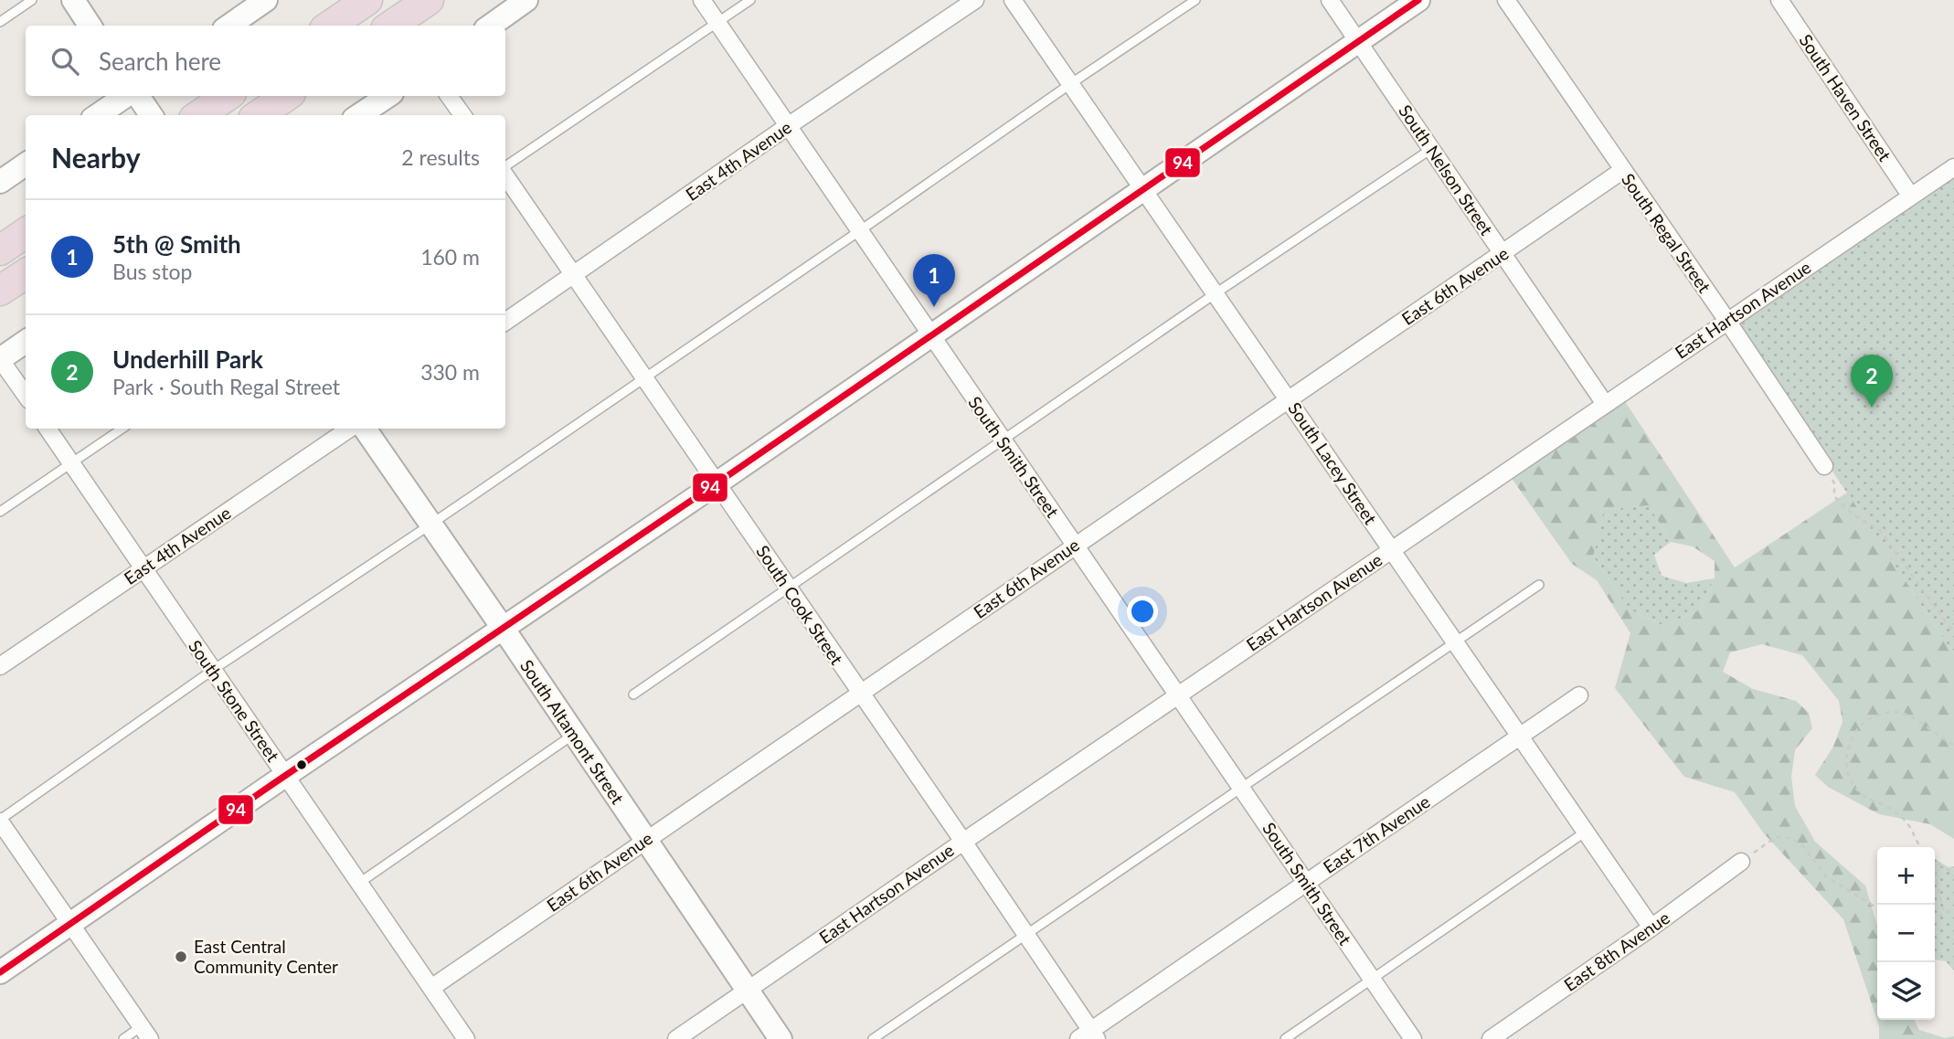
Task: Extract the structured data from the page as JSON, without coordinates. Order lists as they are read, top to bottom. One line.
{"streets":{"street":["South Haven Street","East 4th Avenue","South Nelson Street","South Regal Street","East 6th Avenue","East Hartson Avenue","South Smith Street","South Lacey Street","South Cook Street","South Stone Street","South Altamont Street","East 7th Avenue","East 8th Avenue"]},"crossings":[["South Haven Street","East Hartson Avenue"],["East 4th Avenue","South Smith Street"],["East 4th Avenue","South Cook Street"],["East 4th Avenue","South Stone Street"],["South Nelson Street","East 6th Avenue"],["South Nelson Street","East Hartson Avenue"],["South Regal Street","East 6th Avenue"],["South Regal Street","East Hartson Avenue"],["East 6th Avenue","South Smith Street"],["East 6th Avenue","South Lacey Street"],["East 6th Avenue","South Cook Street"],["East 6th Avenue","South Stone Street"],["East 6th Avenue","South Altamont Street"],["East Hartson Avenue","South Smith Street"],["East Hartson Avenue","South Lacey Street"],["East Hartson Avenue","South Cook Street"],["East Hartson Avenue","South Altamont Street"],["South Smith Street","East 7th Avenue"],["South Lacey Street","East 7th Avenue"],["South Lacey Street","East 8th Avenue"],["South Cook Street","East 7th Avenue"]],"places":["East Central Community Center"],"lines":["transit line 94"],"page":{"search":"Search here","heading":["Nearby","2 results"],"list":[{"mark":"1","name":"5th @ Smith","note":"Bus stop","value":"160 m"},{"mark":"2","name":"Underhill Park","note":"Park · South Regal Street","value":"330 m"}],"pins":["1","2"],"map_buttons":["+","−"]}}
